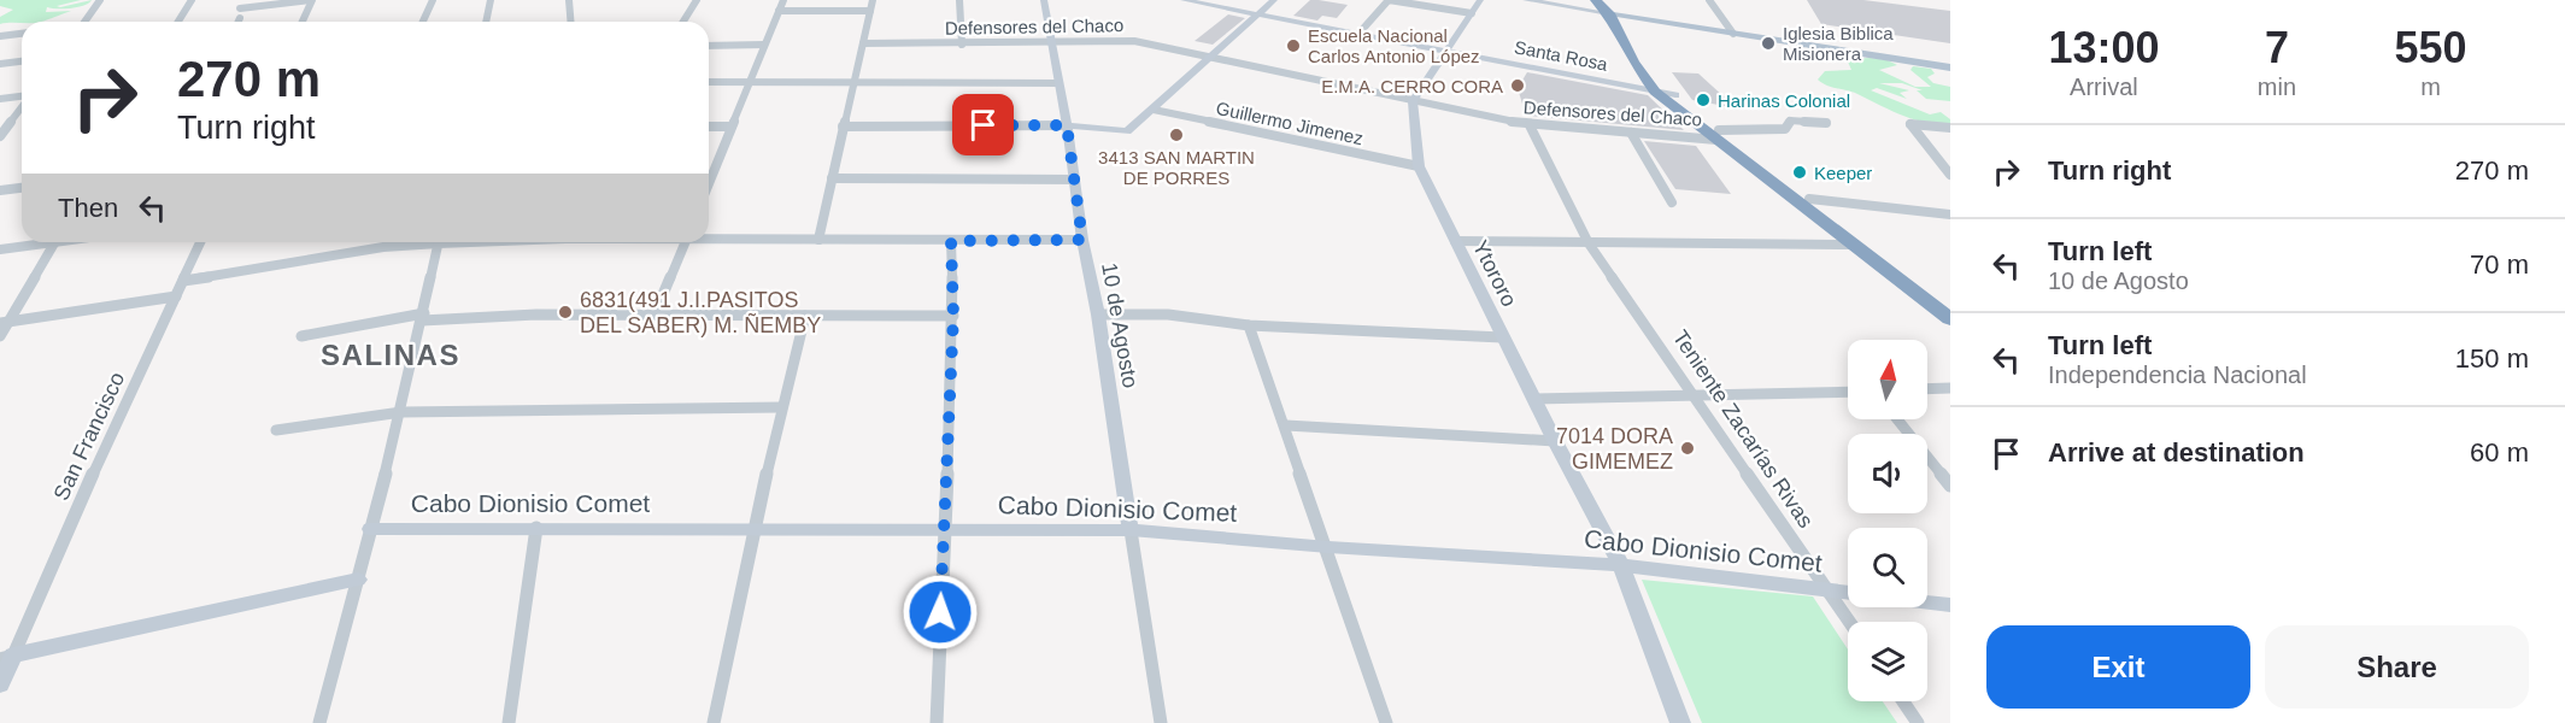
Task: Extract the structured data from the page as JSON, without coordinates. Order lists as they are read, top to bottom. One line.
{"streets":{"street":["Defensores del Chaco","Santa Rosa","Guillermo Jimenez","Ytororo","10 de Agosto","Teniente Zacarías Rivas","San Francisco","Cabo Dionisio Comet"]},"crossings":[["Defensores del Chaco","Ytororo"],["Defensores del Chaco","10 de Agosto"],["Defensores del Chaco","Teniente Zacarías Rivas"],["Guillermo Jimenez","Ytororo"],["Ytororo","Cabo Dionisio Comet"],["10 de Agosto","Cabo Dionisio Comet"],["Teniente Zacarías Rivas","Cabo Dionisio Comet"]],"districts":["SALINAS"],"places":["Iglesia Biblica Misionera","Escuela Nacional Carlos Antonio López","E.M.A. CERRO CORA","Harinas Colonial","3413 SAN MARTIN DE PORRES","Keeper","6831(491 J.I.PASITOS DEL SABER) M. ÑEMBY","7014 DORA GIMEMEZ"],"north":"top","page":{"eta":["13:00","Arrival","7","min","550","m"],"turn":["270 m","Turn right"],"list":[{"name":"Turn right","value":"270 m"},{"name":"Turn left","note":"10 de Agosto","value":"70 m"},{"name":"Turn left","note":"Independencia Nacional","value":"150 m"},{"name":"Arrive at destination","value":"60 m"}],"then":"Then","buttons":["Exit","Share"]}}
